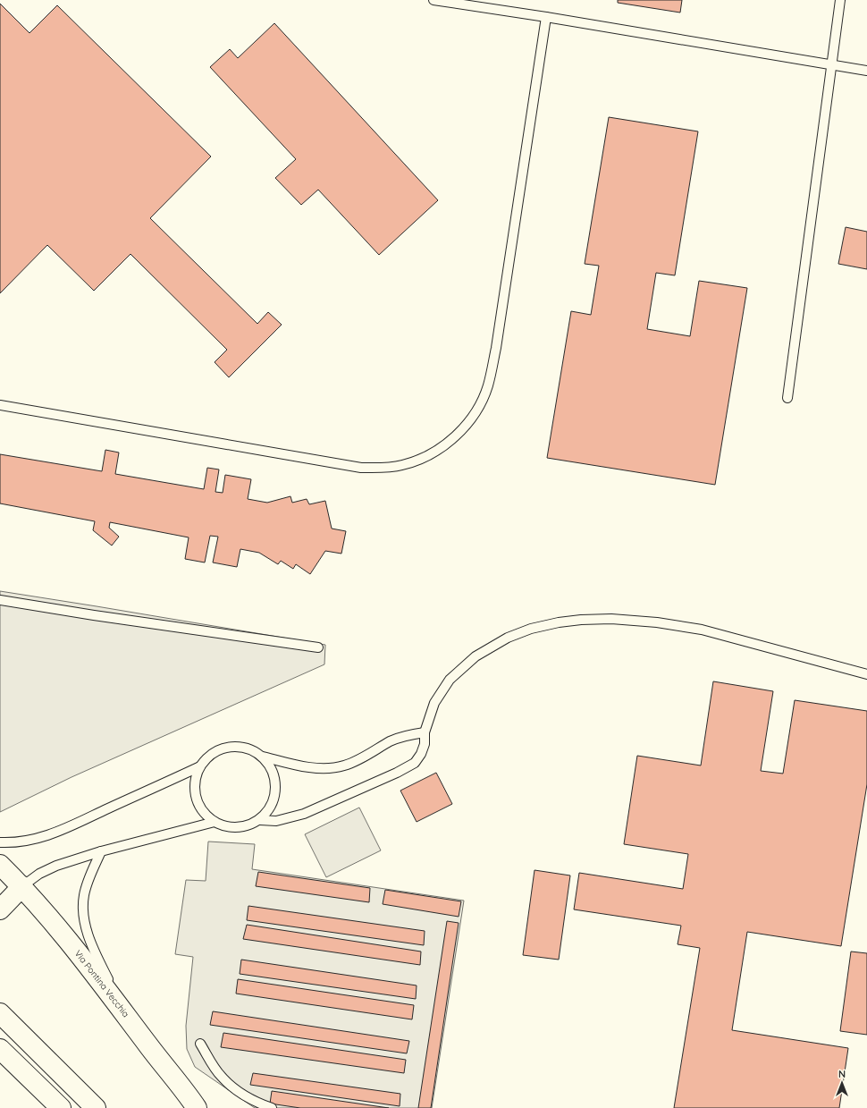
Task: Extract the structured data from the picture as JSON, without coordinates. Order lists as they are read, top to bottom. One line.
{"streets":{"main road":["Via Pontina Vecchia"]},"north":"top"}
